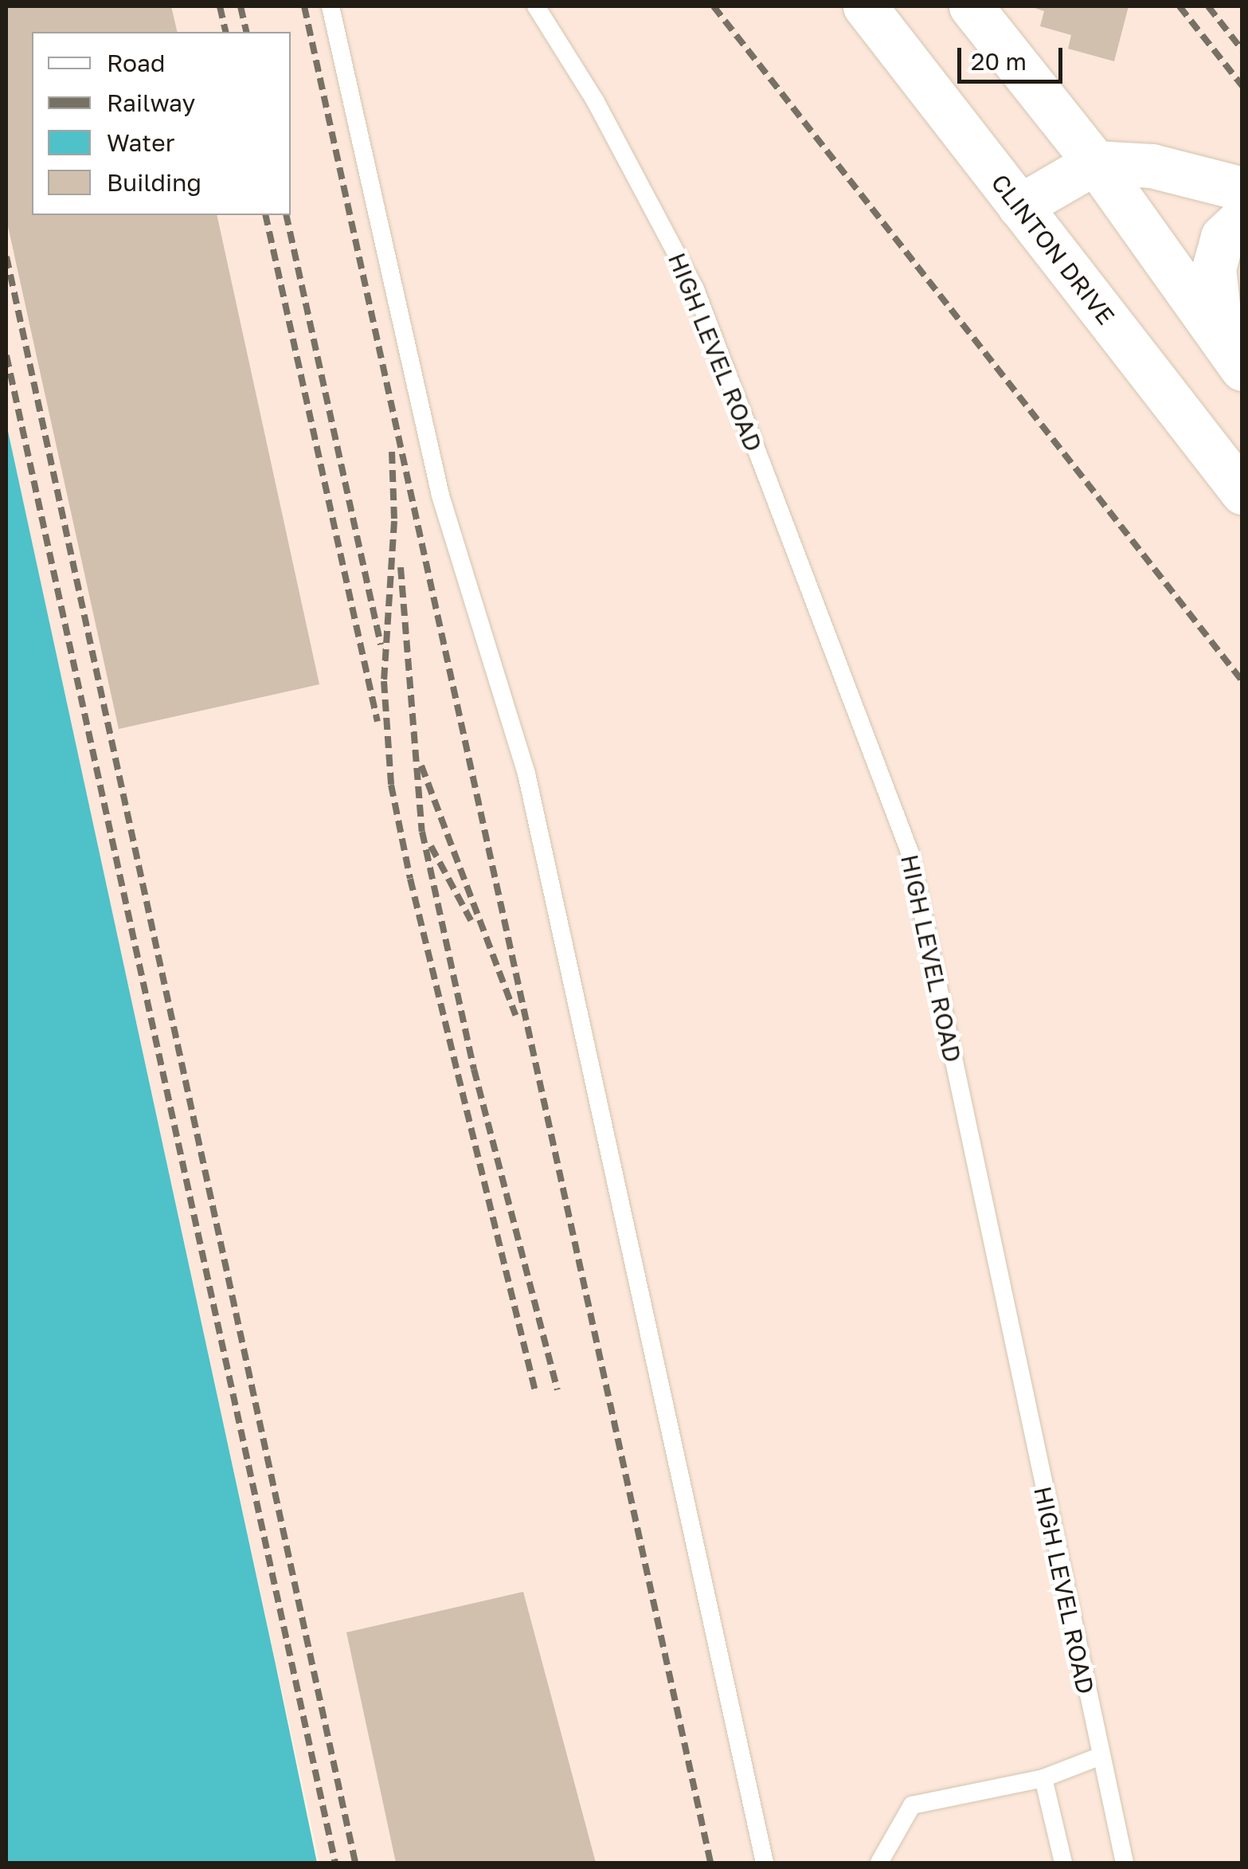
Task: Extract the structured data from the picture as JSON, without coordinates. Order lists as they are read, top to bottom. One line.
{"streets":{"main road":["CLINTON DRIVE"],"lane":["HIGH LEVEL ROAD"]},"legend":["Road","Railway","Water","Building"],"scale_bar":"20 m"}
